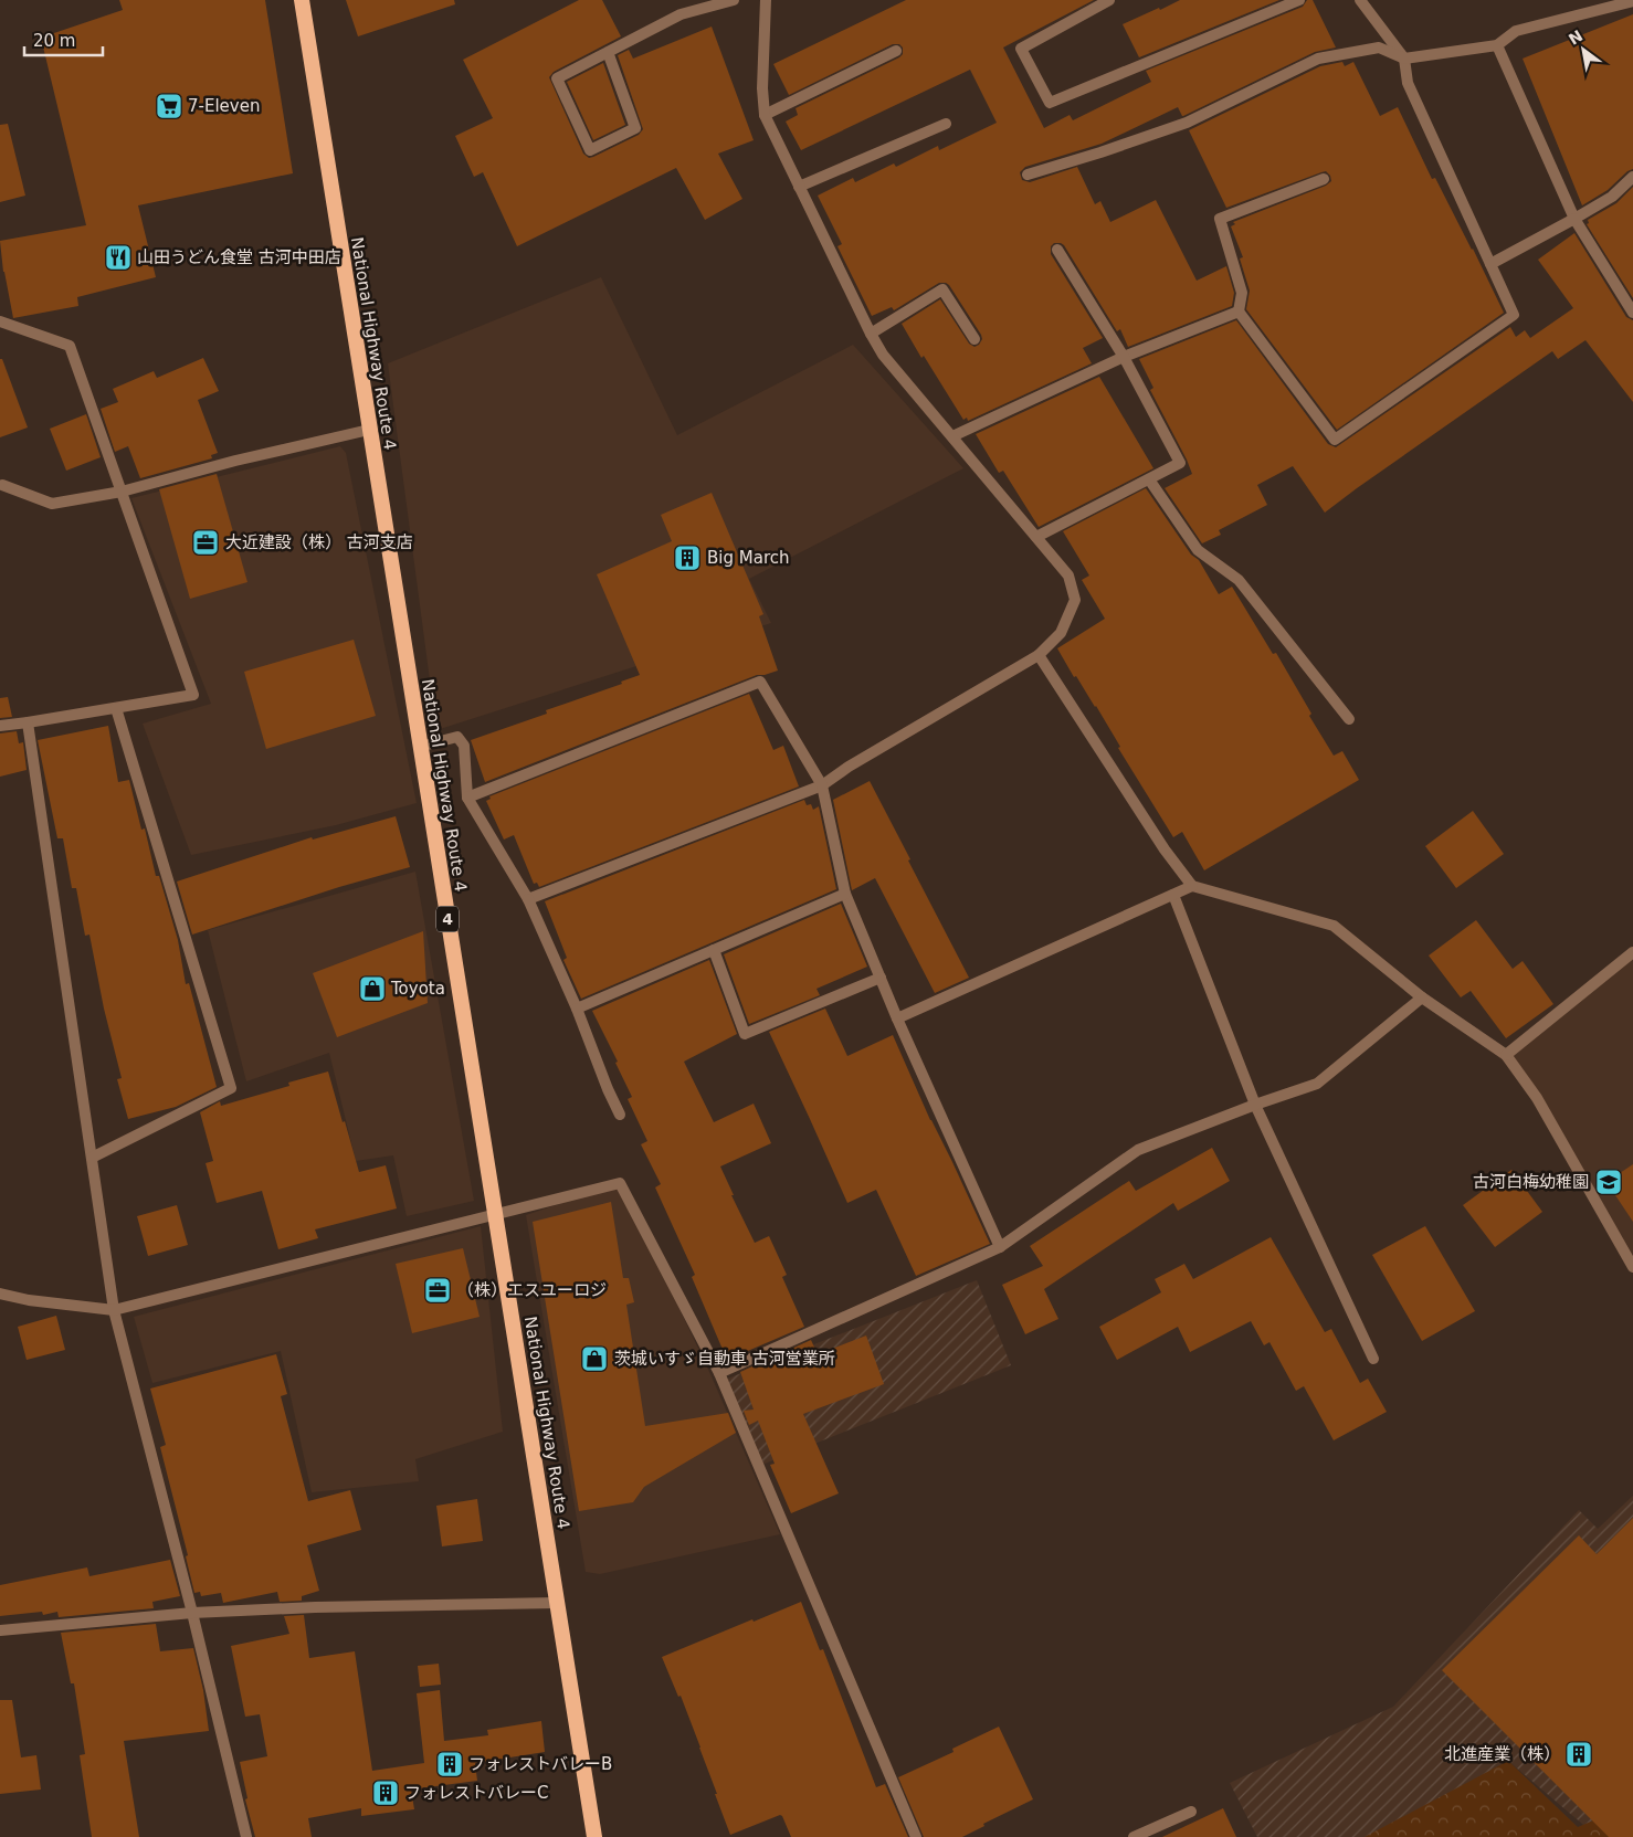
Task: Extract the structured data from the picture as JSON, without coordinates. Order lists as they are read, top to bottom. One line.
{"streets":{"highway":["National Highway Route 4","4"]},"places":{"supermarket":["7-Eleven"],"restaurant":["山田うどん食堂 古河中田店"],"office":["大近建設（株） 古河支店","（株）エスユーロジ"],"building":["Big March","北進産業（株）","フォレストバレーB","フォレストバレーC"],"shop":["Toyota","茨城いすゞ自動車 古河営業所"],"school or university":["古河白梅幼稚園"]},"scale_bar":"20 m","north":"top left"}
